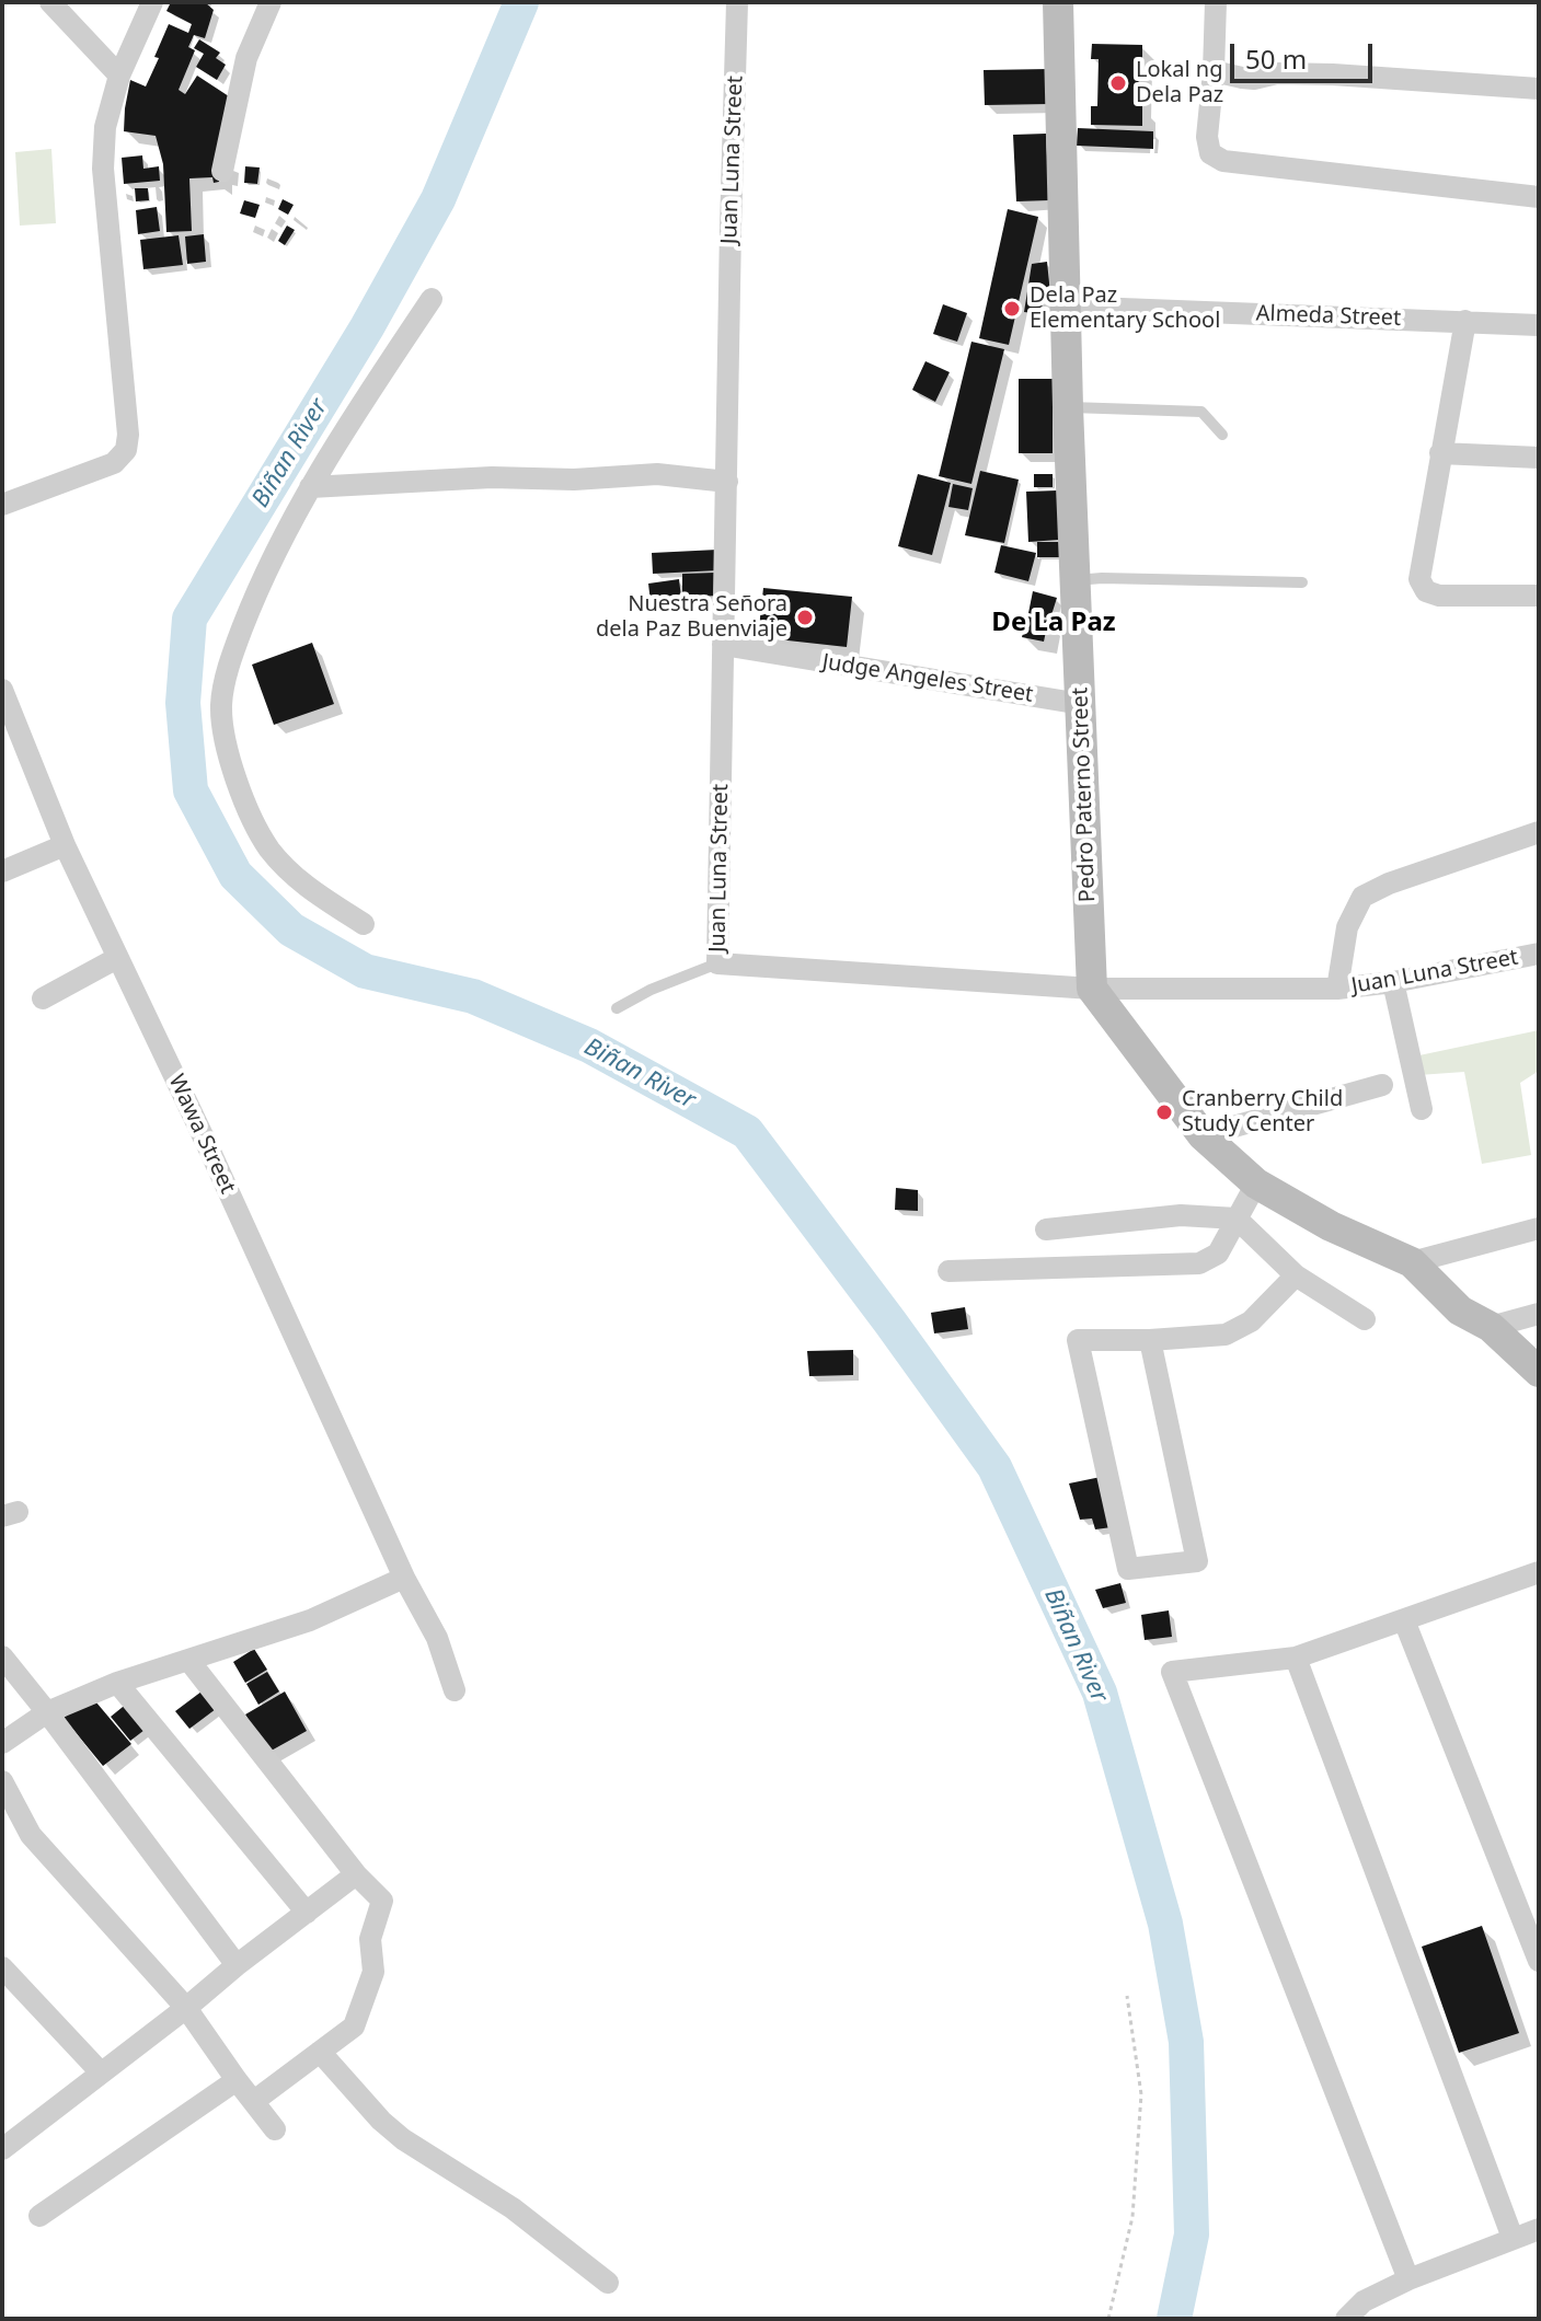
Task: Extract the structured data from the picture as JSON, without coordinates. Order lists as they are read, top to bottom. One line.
{"streets":{"street":["Juan Luna Street","Almeda Street","Judge Angeles Street","Pedro Paterno Street","Wawa Street"]},"crossings":[["Juan Luna Street","Judge Angeles Street"],["Juan Luna Street","Pedro Paterno Street"],["Almeda Street","Pedro Paterno Street"],["Judge Angeles Street","Pedro Paterno Street"]],"districts":["De La Paz"],"water":["Biñan River"],"places":["Lokal ng Dela Paz","Dela Paz Elementary School","Nuestra Señora dela Paz Buenviaje","Cranberry Child Study Center"],"scale_bar":"50 m"}
